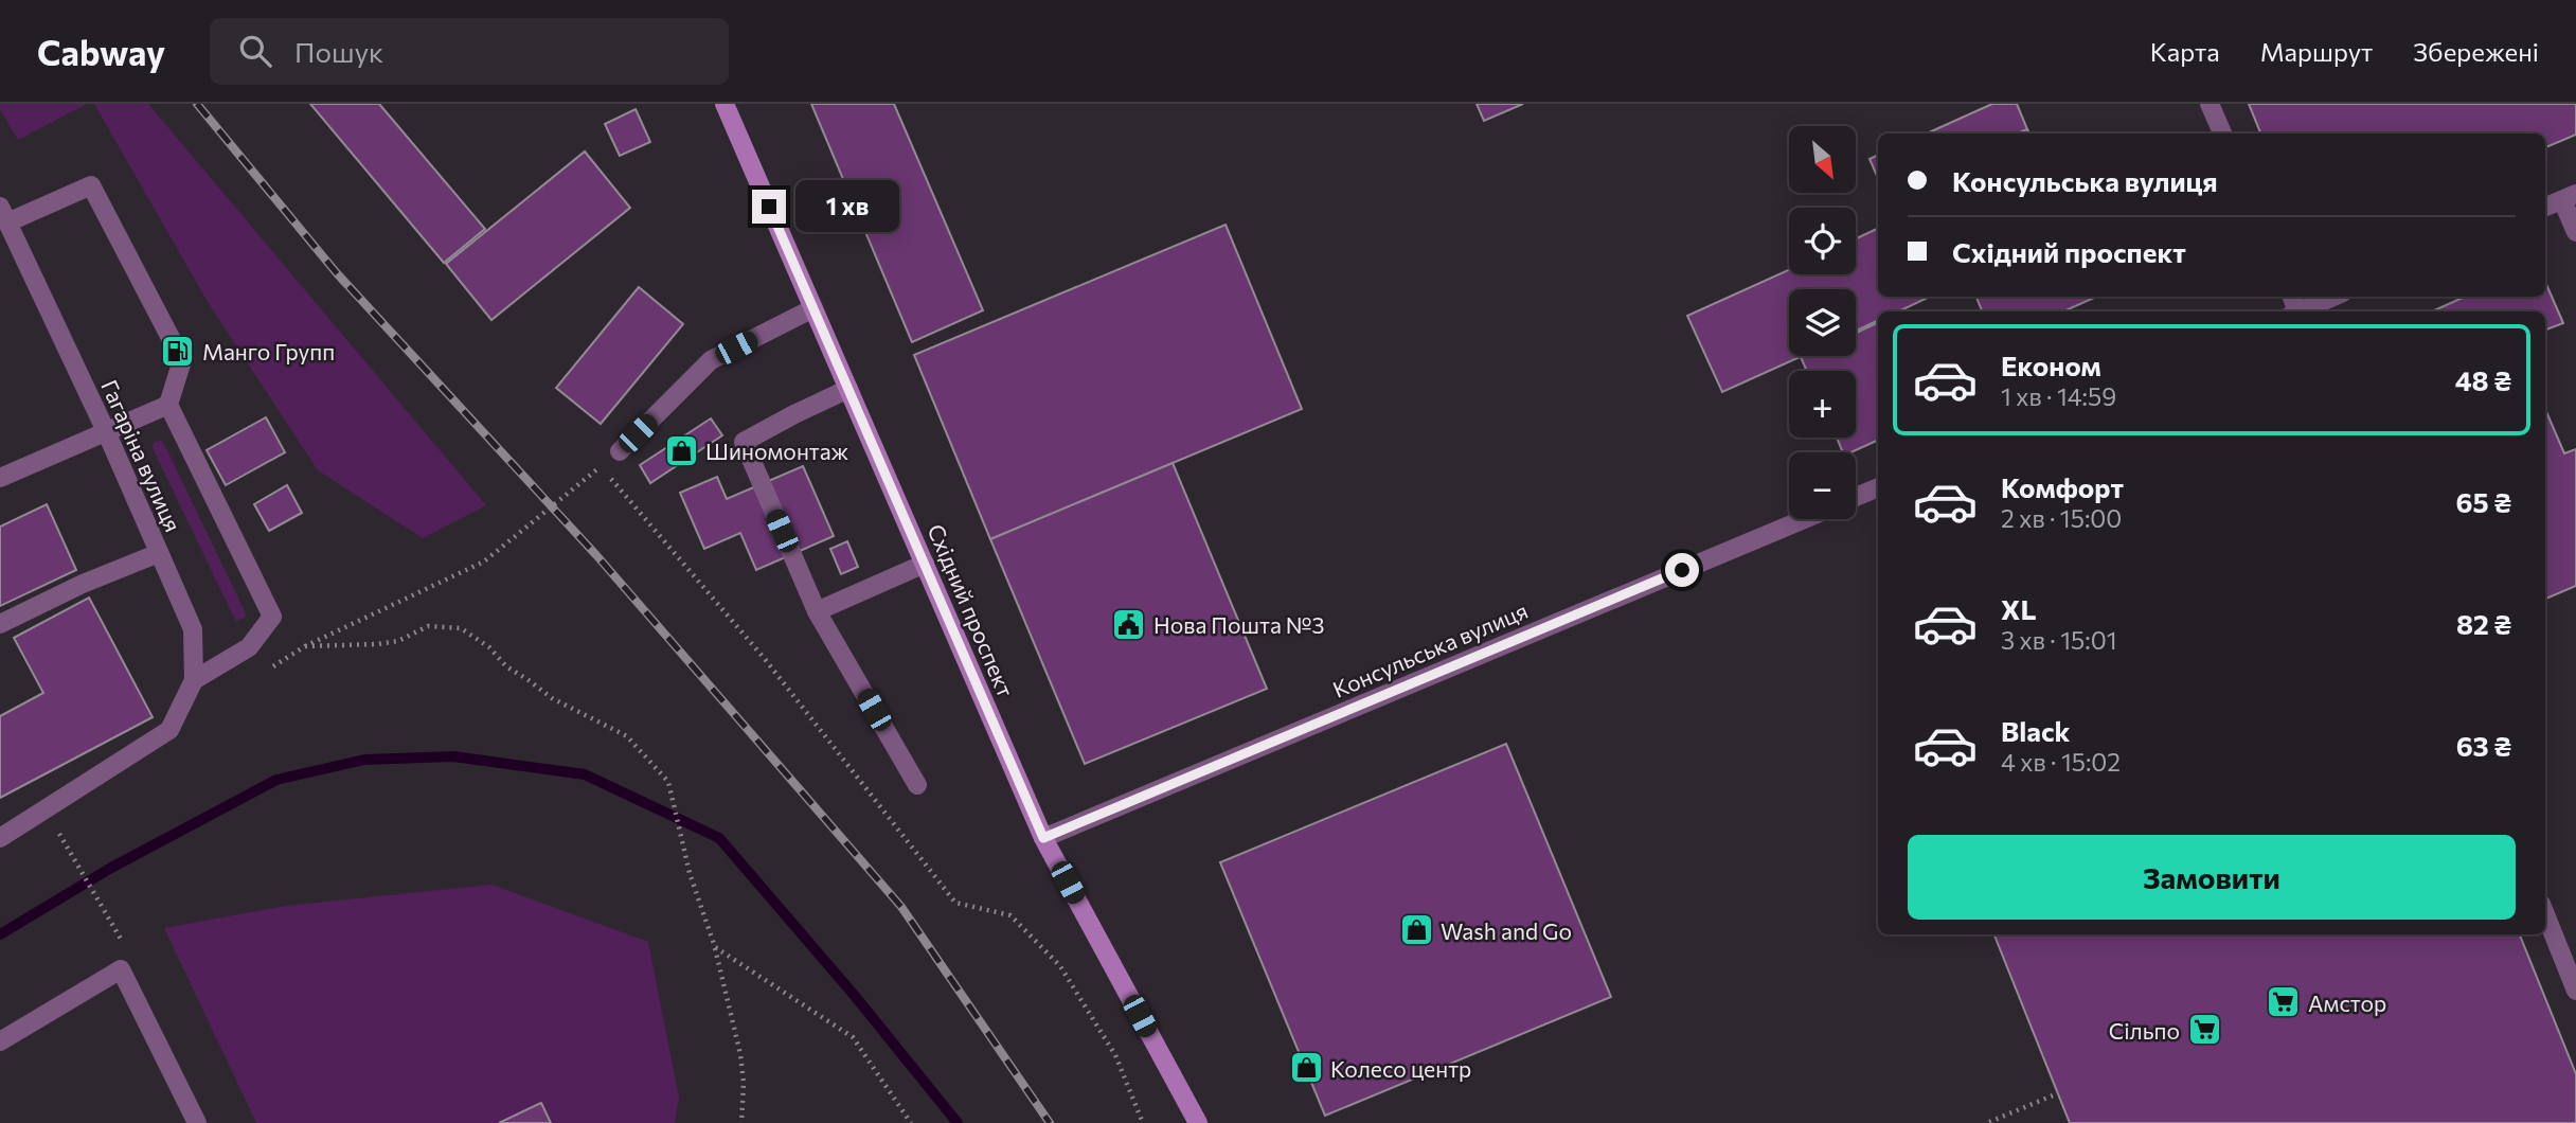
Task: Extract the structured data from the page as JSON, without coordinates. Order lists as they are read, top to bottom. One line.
{"streets":{"main road":["Східний проспект"],"street":["Гагаріна вулиця","Консульська вулиця"]},"crossings":[["Східний проспект","Консульська вулиця"]],"places":{"fuel station":["Манго Групп"],"shop":["Шиномонтаж","Wash and Go","Колесо центр"],"public building":["Нова Пошта №3"],"supermarket":["Амстор","Сільпо"]},"north":"bottom right","page":{"header":"Cabway","search":"Пошук","nav":["Карта","Маршрут","Збережені"],"map_buttons":["+","−"],"banner":["Консульська вулиця","Східний проспект"],"bubble":"1 хв","list":[{"name":"Економ","note":"1 хв · 14:59","value":"48 ₴"},{"name":"Комфорт","note":"2 хв · 15:00","value":"65 ₴"},{"name":"XL","note":"3 хв · 15:01","value":"82 ₴"},{"name":"Black","note":"4 хв · 15:02","value":"63 ₴"}],"buttons":"Замовити"}}
